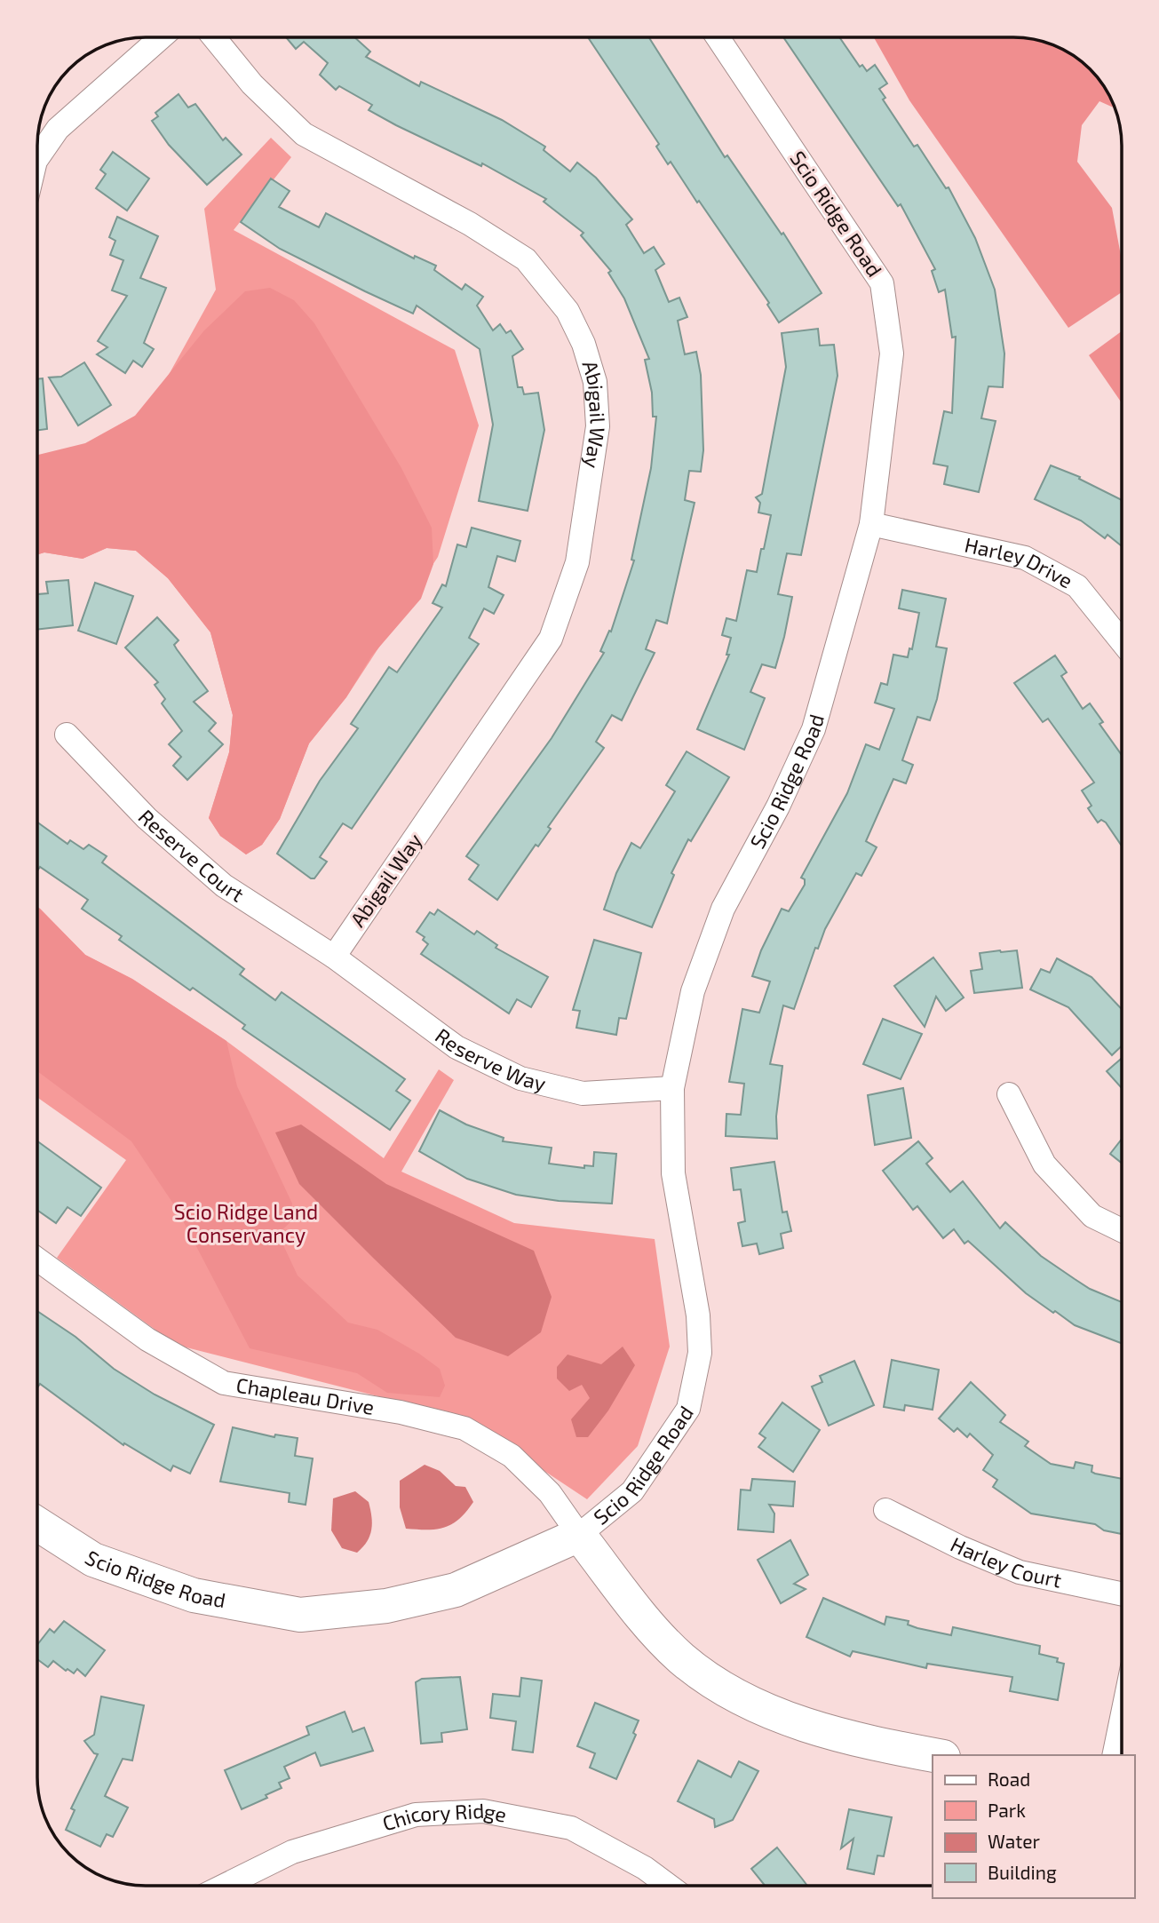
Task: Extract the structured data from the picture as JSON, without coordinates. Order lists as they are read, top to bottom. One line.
{"streets":{"street":["Scio Ridge Road","Abigail Way","Harley Drive","Reserve Court","Reserve Way","Chapleau Drive","Harley Court","Chicory Ridge"]},"crossings":[["Scio Ridge Road","Harley Drive"],["Scio Ridge Road","Reserve Way"],["Scio Ridge Road","Chapleau Drive"],["Abigail Way","Reserve Court"],["Abigail Way","Reserve Way"],["Reserve Court","Reserve Way"]],"parks":["Scio Ridge Land Conservancy"],"legend":["Road","Park","Water","Building"]}
